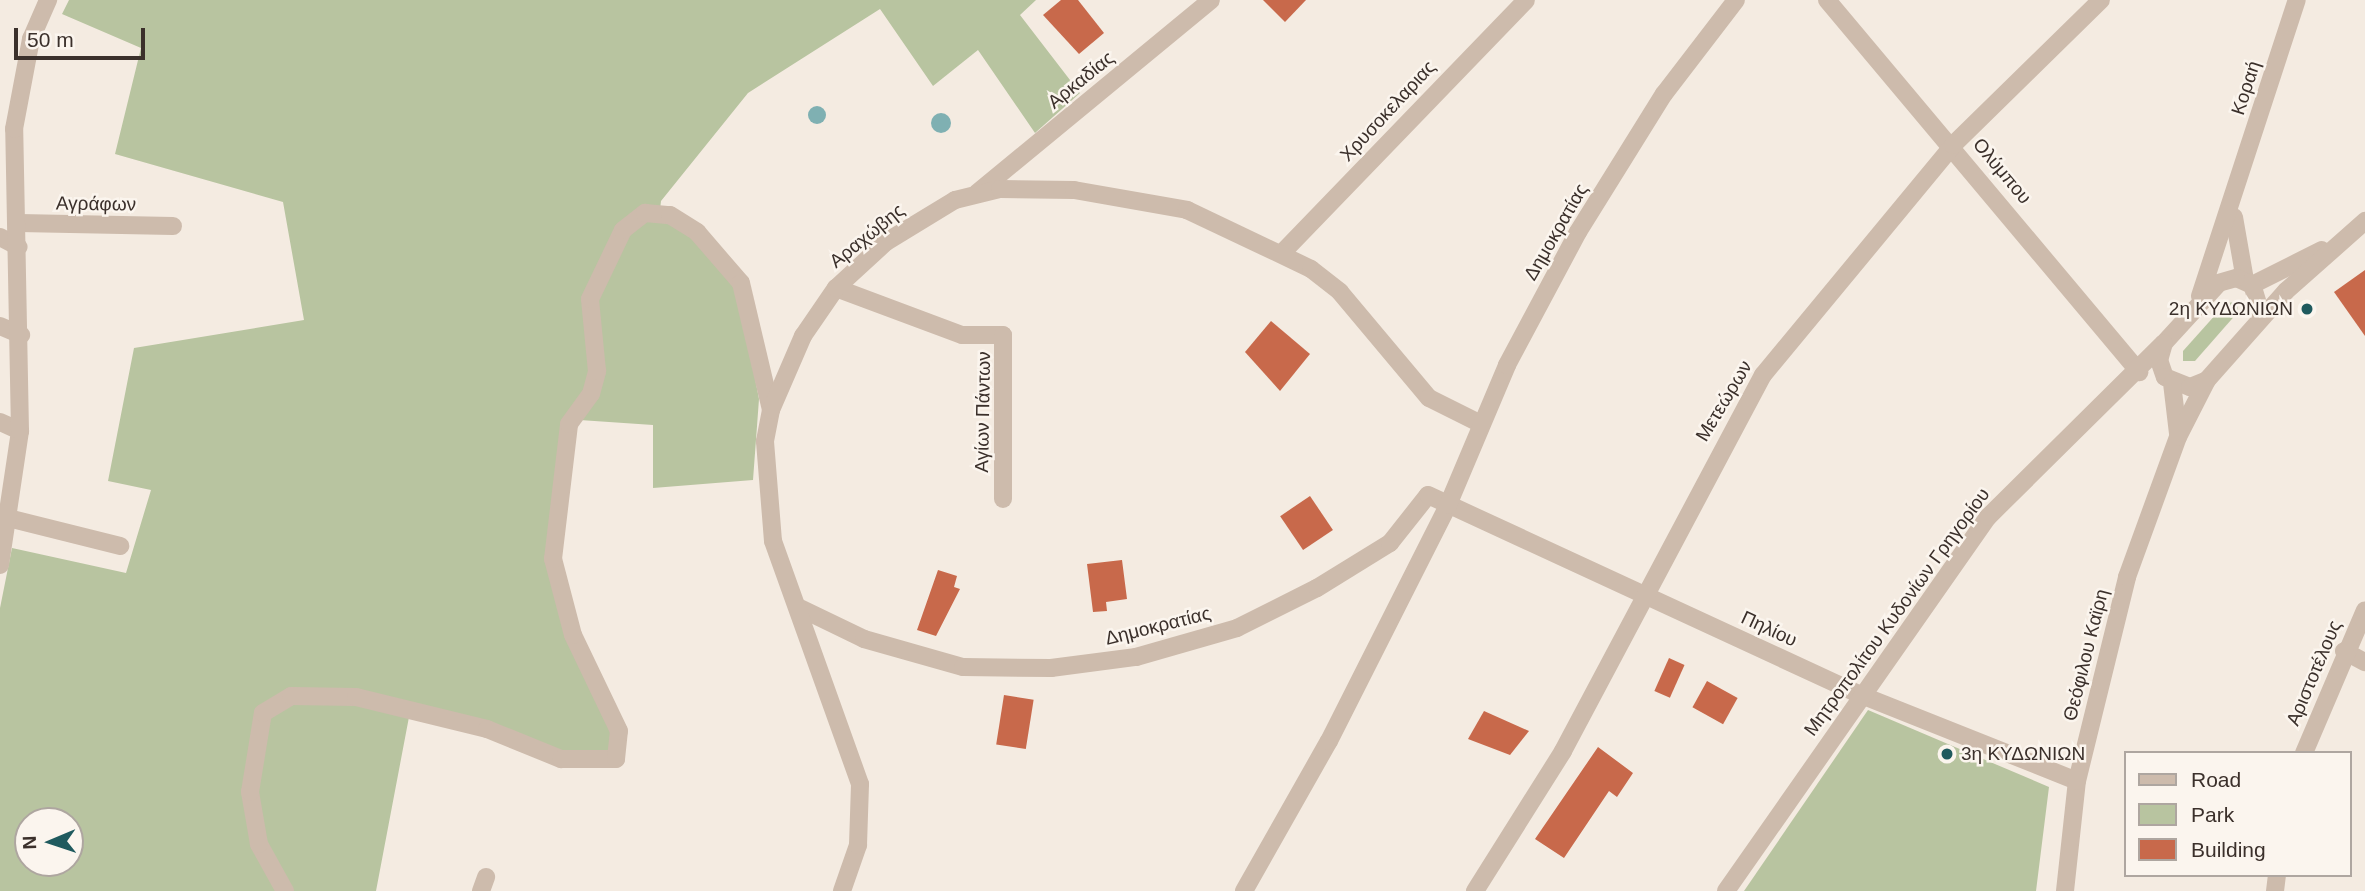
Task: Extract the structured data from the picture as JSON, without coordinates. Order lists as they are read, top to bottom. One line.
{"streets":{"street":["Αρκαδίας","Κοραή","Χρυσοκελαριας","Ολύμπου","Αγράφων","Δημοκρατίας","Αραχώβης","Μετεώρων","Αγίων Πάντων","Μητροπολίτου Κυδονίων Γρηγορίου","Πηλίου","Θεόφιλου Καϊρη","Αριστοτέλους"]},"crossings":[["Αρκαδίας","Αραχώβης"],["Κοραή","Μητροπολίτου Κυδονίων Γρηγορίου"],["Κοραή","Θεόφιλου Καϊρη"],["Χρυσοκελαριας","Αραχώβης"],["Ολύμπου","Μετεώρων"],["Ολύμπου","Μητροπολίτου Κυδονίων Γρηγορίου"],["Δημοκρατίας","Αραχώβης"],["Δημοκρατίας","Πηλίου"],["Αραχώβης","Αγίων Πάντων"],["Μετεώρων","Πηλίου"],["Μητροπολίτου Κυδονίων Γρηγορίου","Πηλίου"],["Μητροπολίτου Κυδονίων Γρηγορίου","Θεόφιλου Καϊρη"],["Πηλίου","Θεόφιλου Καϊρη"]],"places":["2η ΚΥΔΩΝΙΩΝ","3η ΚΥΔΩΝΙΩΝ"],"legend":["Road","Park","Building"],"scale_bar":"50 m","north":"left"}
